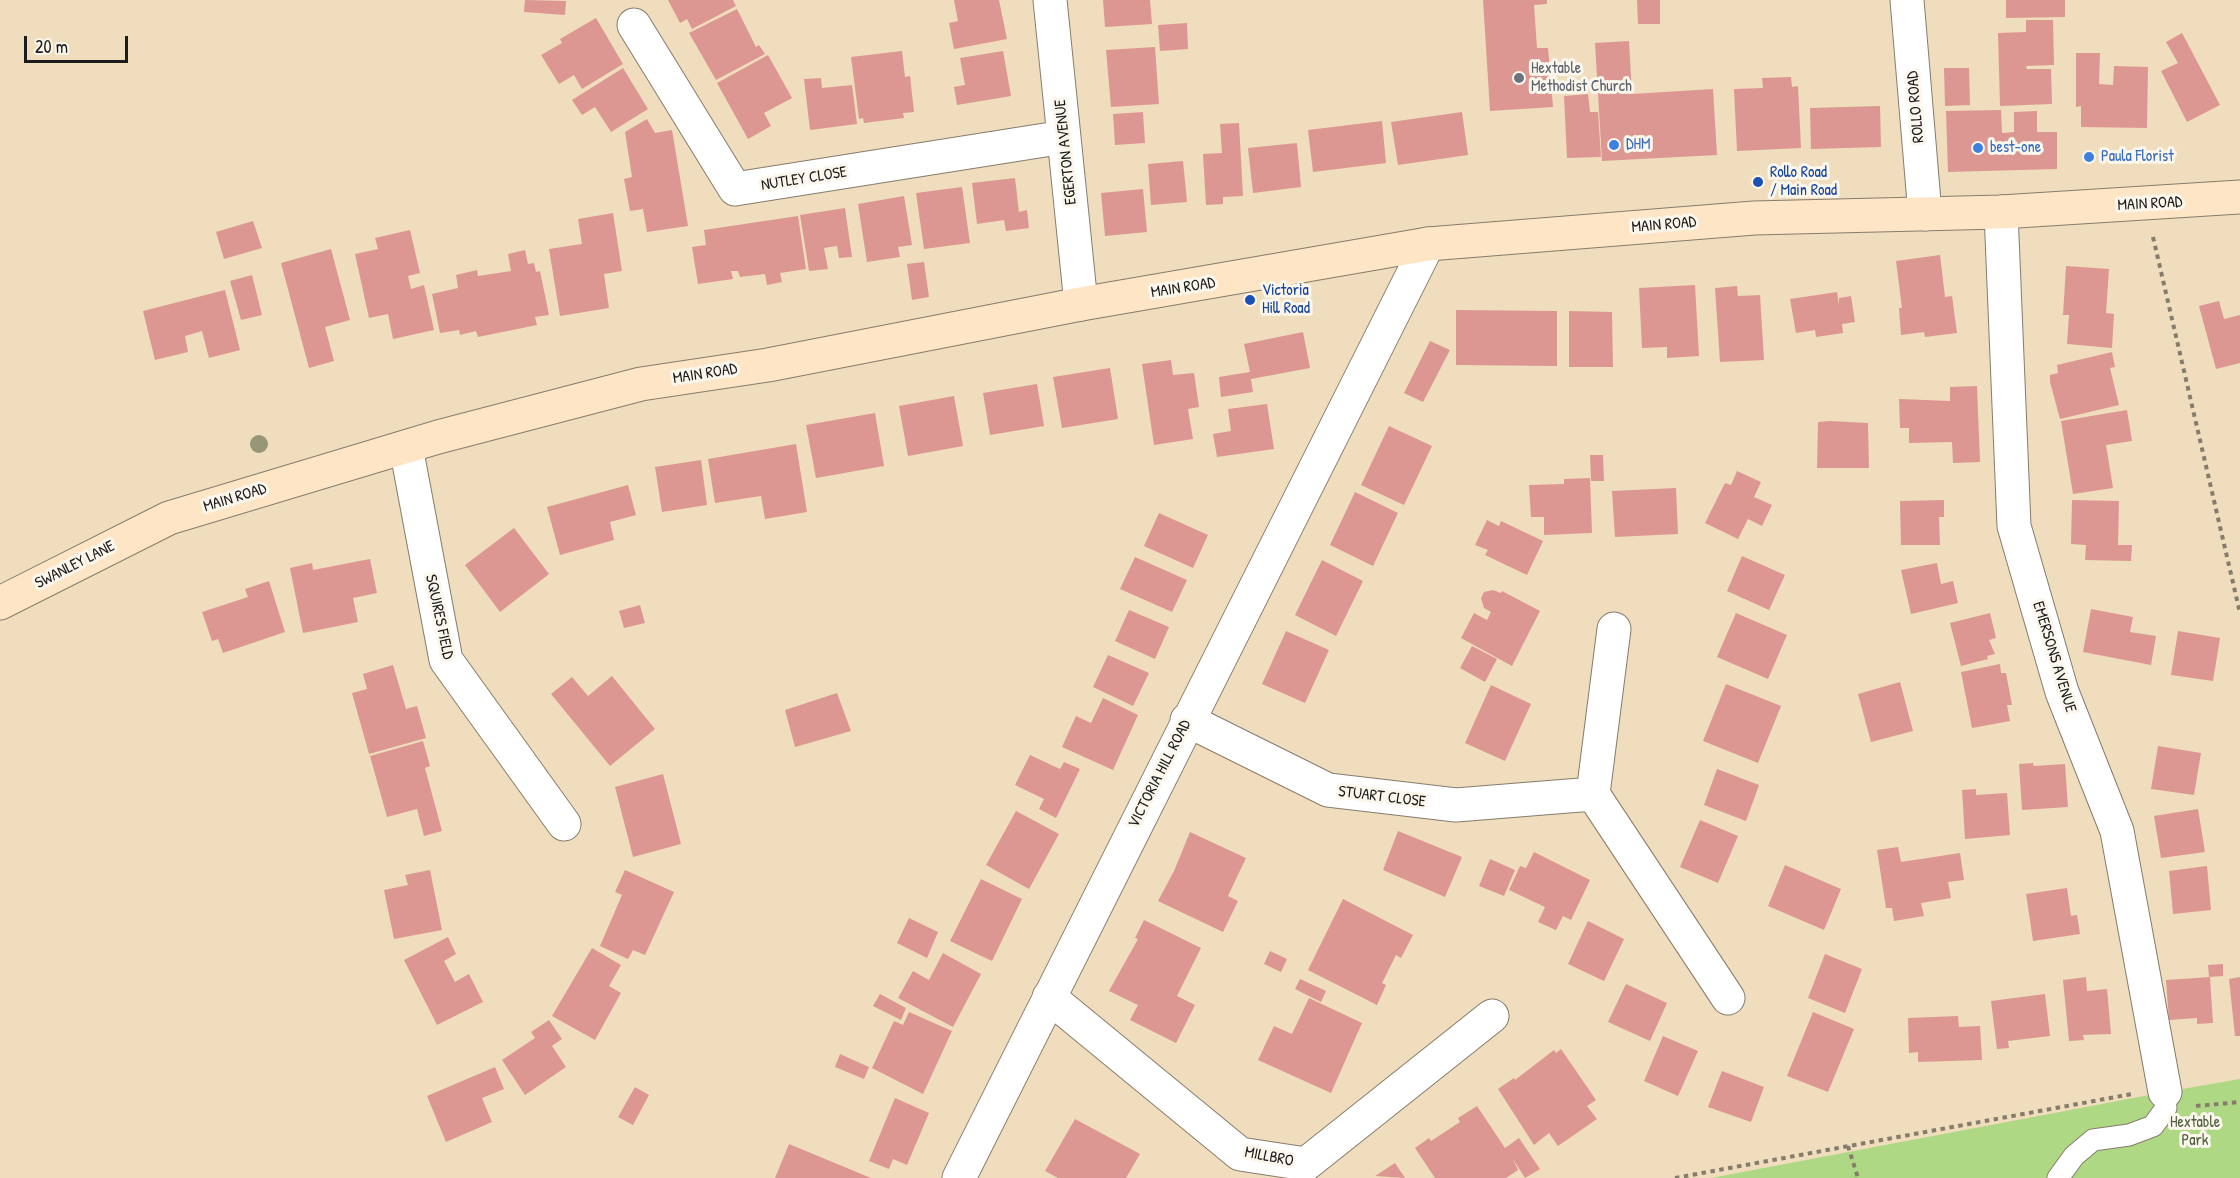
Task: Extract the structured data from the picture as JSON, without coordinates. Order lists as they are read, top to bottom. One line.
{"streets":{"main road":["MAIN ROAD","SWANLEY LANE"],"street":["ROLLO ROAD","EGERTON AVENUE","NUTLEY CLOSE","SQUIRES FIELD","EMERSONS AVENUE","VICTORIA HILL ROAD","STUART CLOSE","MILLBRO"]},"crossings":[["ROLLO ROAD","MAIN ROAD"],["EGERTON AVENUE","NUTLEY CLOSE"],["EGERTON AVENUE","MAIN ROAD"],["MAIN ROAD","SWANLEY LANE"],["MAIN ROAD","SQUIRES FIELD"],["MAIN ROAD","EMERSONS AVENUE"],["MAIN ROAD","VICTORIA HILL ROAD"],["VICTORIA HILL ROAD","STUART CLOSE"],["VICTORIA HILL ROAD","MILLBRO"]],"parks":["Hextable Park"],"places":["Hextable Methodist Church","DHM","best-one","Paula Florist","Rollo Road / Main Road","Victoria Hill Road"],"scale_bar":"20 m"}
